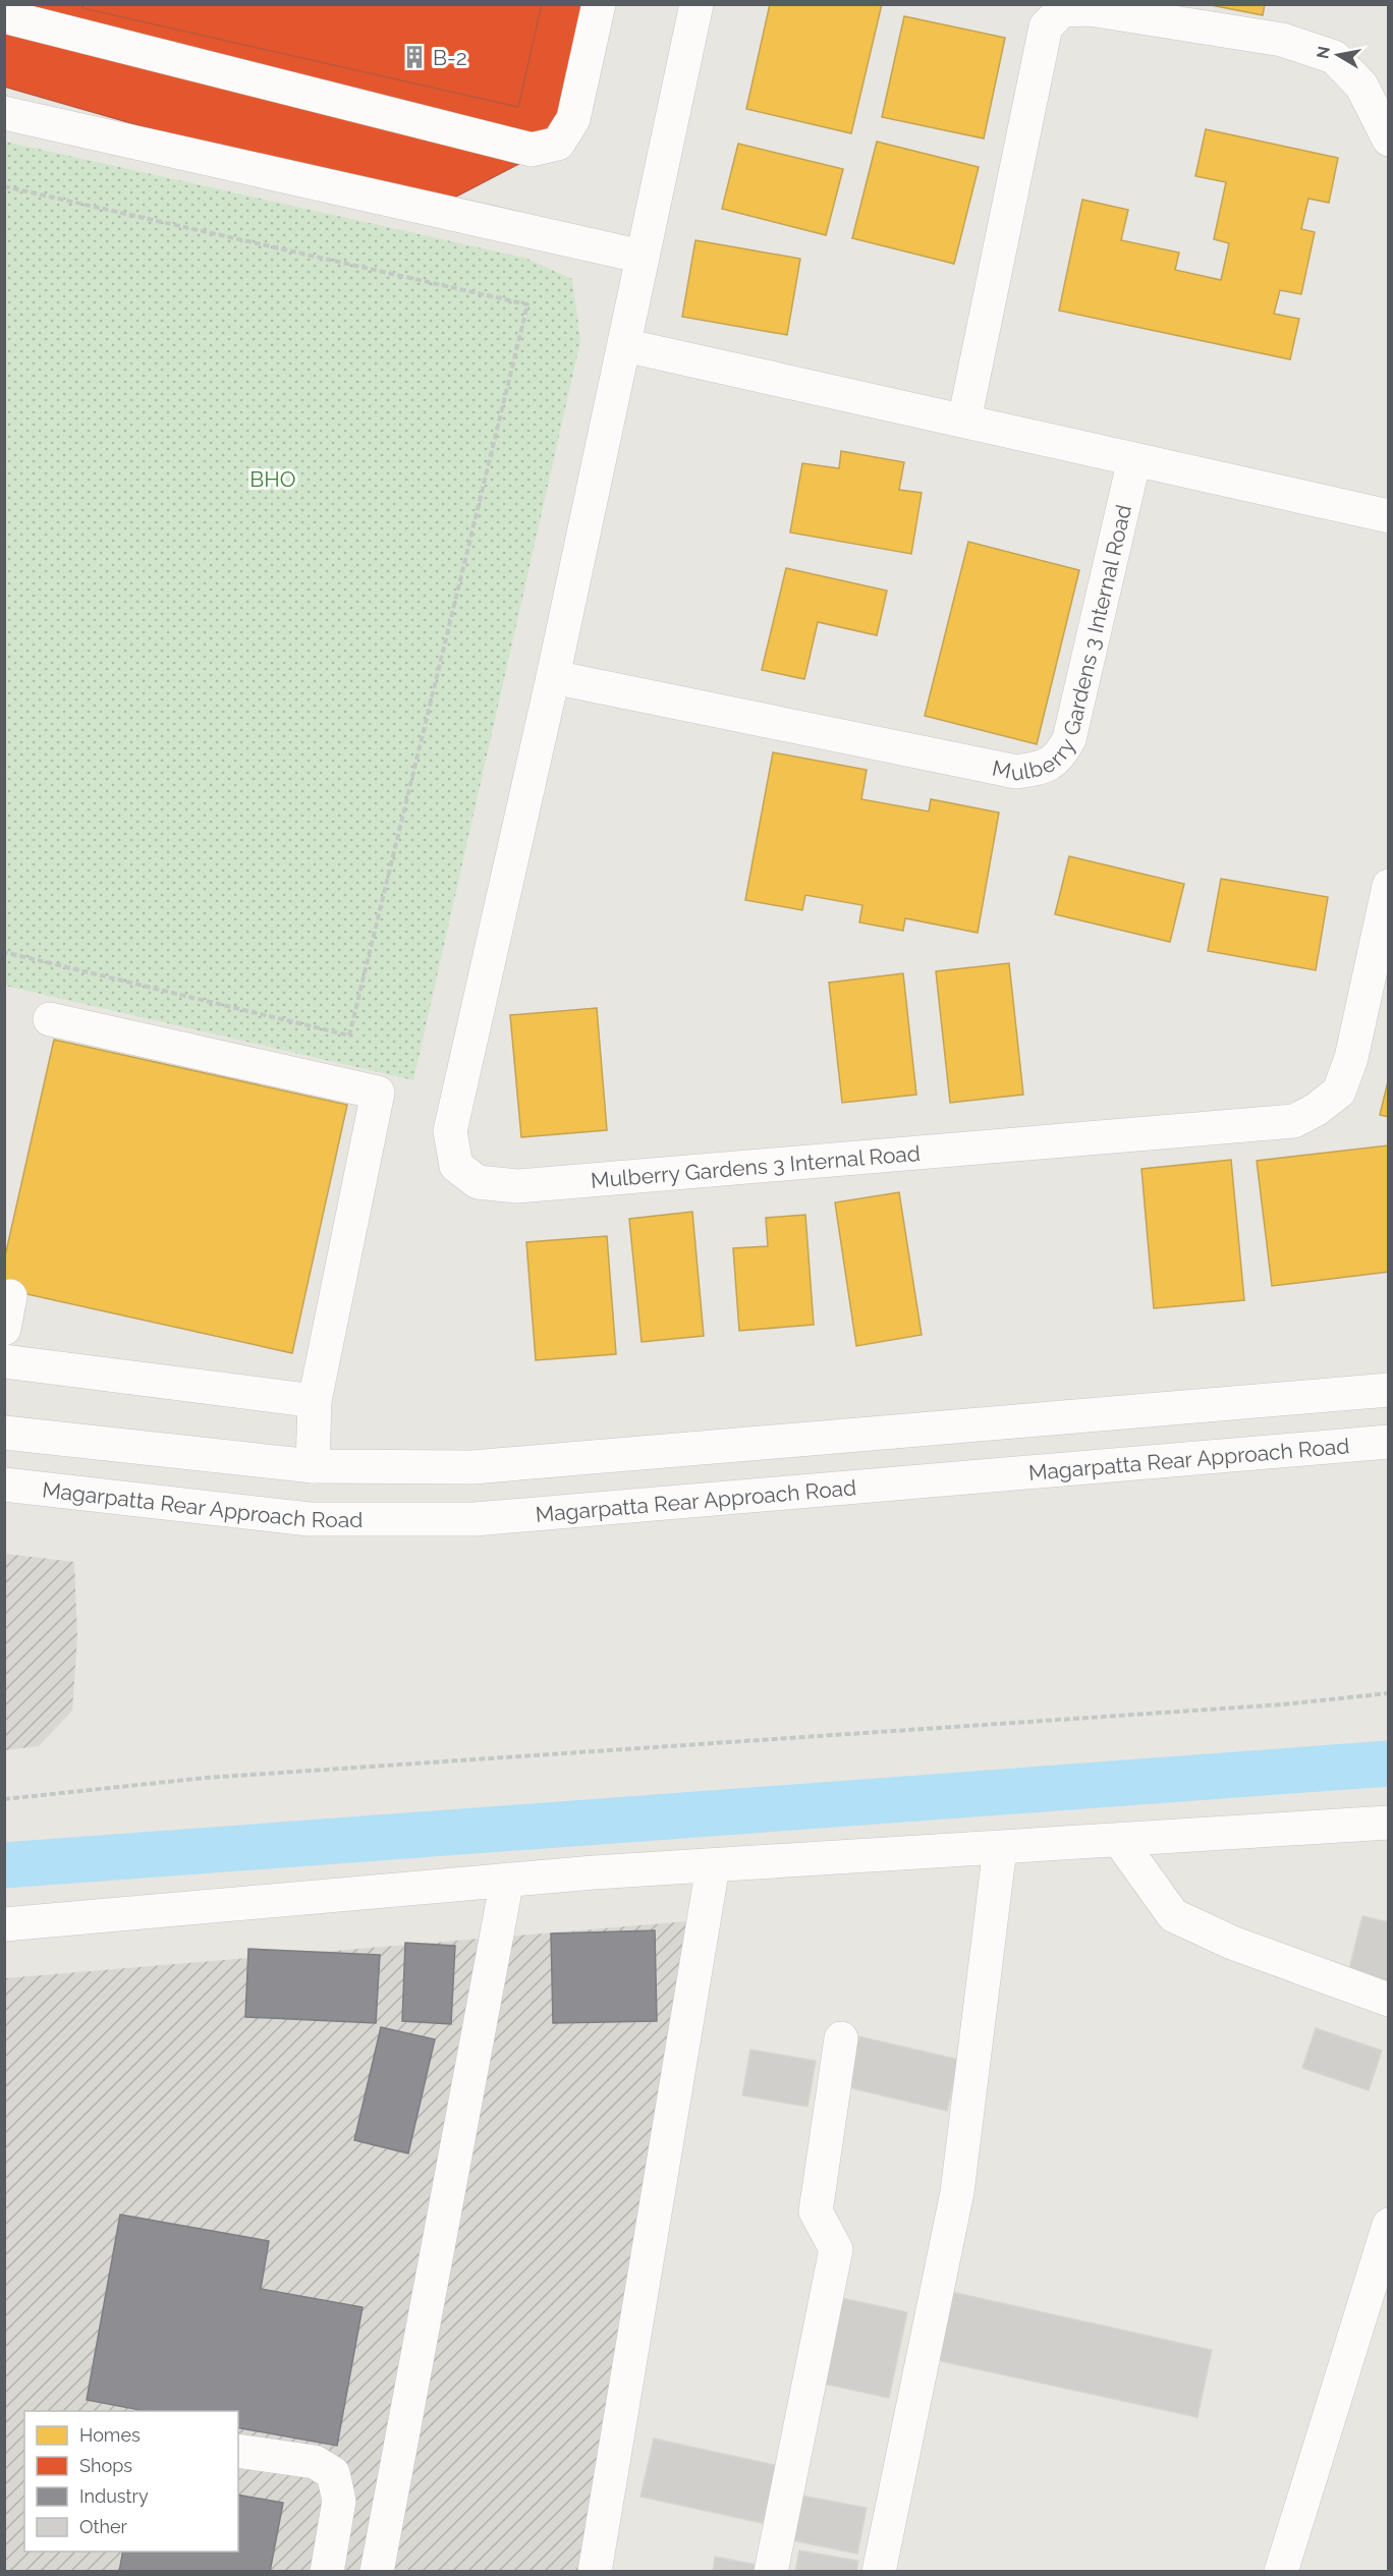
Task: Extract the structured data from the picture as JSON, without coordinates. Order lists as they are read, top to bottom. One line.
{"streets":{"street":["Mulberry Gardens 3 Internal Road","Magarpatta Rear Approach Road"]},"parks":["BHO"],"places":{"building":["B-2"]},"legend":["Homes","Shops","Industry","Other"],"north":"left"}
